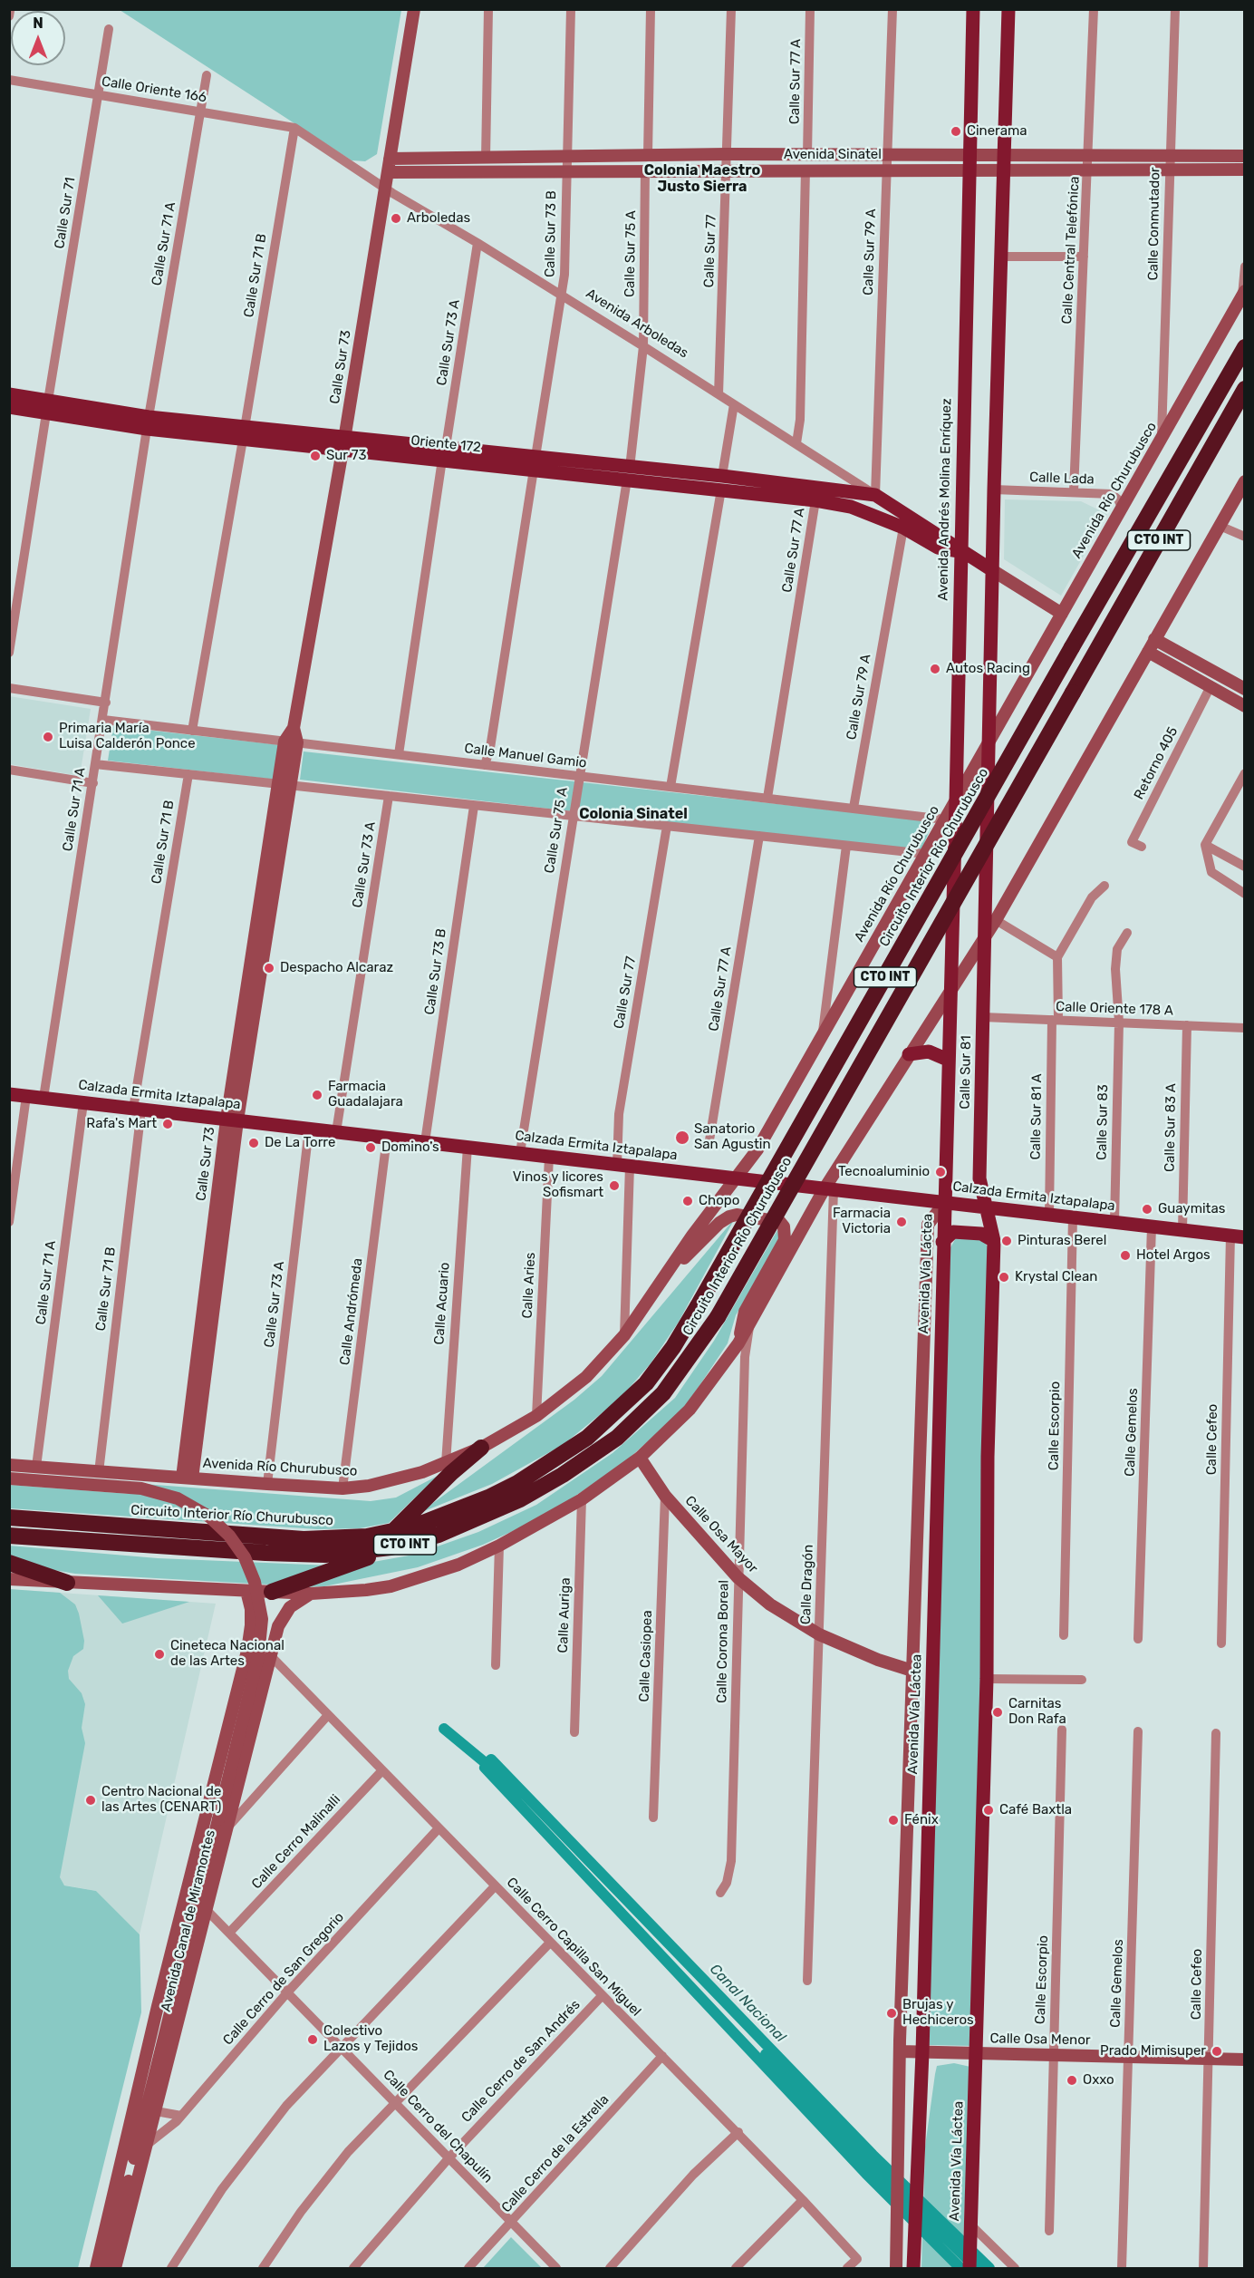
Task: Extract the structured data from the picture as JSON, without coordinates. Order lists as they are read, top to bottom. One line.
{"streets":{"highway":["CTO INT","Circuito Interior Río Churubusco"],"main road":["Avenida Arboledas","Oriente 172","Avenida Andrés Molina Enríquez","Calle Sur 81","Calzada Ermita Iztapalapa","Avenida Vía Láctea"],"street":["Calle Sur 77 A","Calle Oriente 166","Avenida Sinatel","Calle Sur 71","Calle Conmutador","Calle Sur 73 B","Calle Sur 71 A","Calle Central Telefónica","Calle Sur 77","Calle Sur 79 A","Calle Sur 75 A","Calle Sur 71 B","Calle Sur 73 A","Calle Sur 73","Calle Lada","Avenida Río Churubusco","Calle Manuel Gamio","Retorno 405","Calle Oriente 178 A","Calle Sur 81 A","Calle Sur 83","Calle Sur 83 A","Calle Aries","Calle Acuario","Calle Andrómeda","Calle Escorpio","Calle Gemelos","Calle Cefeo","Calle Osa Mayor","Calle Dragón","Calle Auriga","Calle Corona Boreal","Calle Casiopea","Calle Cerro Malinalli","Avenida Canal de Miramontes","Calle Cerro Capilla San Miguel","Calle Cerro de San Gregorio","Calle Osa Menor","Calle Cerro de San Andrés","Calle Cerro del Chapulín","Calle Cerro de la Estrella"]},"crossings":[["Calle Sur 77 A","Avenida Sinatel"],["Calle Sur 77 A","Oriente 172"],["Calle Sur 77 A","Calle Manuel Gamio"],["Calle Oriente 166","Calle Sur 71"],["Calle Oriente 166","Calle Sur 71 A"],["Calle Oriente 166","Calle Sur 71 B"],["Calle Oriente 166","Avenida Arboledas"],["Avenida Sinatel","Calle Conmutador"],["Avenida Sinatel","Calle Sur 73 B"],["Avenida Sinatel","Calle Central Telefónica"],["Avenida Sinatel","Calle Sur 77"],["Avenida Sinatel","Calle Sur 79 A"],["Avenida Sinatel","Calle Sur 75 A"],["Avenida Sinatel","Calle Sur 73"],["Avenida Sinatel","Avenida Andrés Molina Enríquez"],["Calle Sur 71","Oriente 172"],["Calle Conmutador","Avenida Río Churubusco"],["Calle Sur 73 B","Avenida Arboledas"],["Calle Sur 73 B","Oriente 172"],["Calle Sur 73 B","Calle Manuel Gamio"],["Calle Sur 73 B","Calzada Ermita Iztapalapa"],["Calle Sur 71 A","Oriente 172"],["Calle Sur 71 A","Avenida Río Churubusco"],["Calle Sur 71 A","Calle Manuel Gamio"],["Calle Sur 71 A","Calzada Ermita Iztapalapa"],["Calle Central Telefónica","Calle Lada"],["Calle Sur 77","Avenida Arboledas"],["Calle Sur 77","Calzada Ermita Iztapalapa"],["Calle Sur 79 A","Avenida Arboledas"],["Calle Sur 79 A","Oriente 172"],["Calle Sur 79 A","Calle Manuel Gamio"],["Calle Sur 75 A","Avenida Arboledas"],["Calle Sur 75 A","Oriente 172"],["Calle Sur 75 A","Calle Manuel Gamio"],["Calle Sur 75 A","Calzada Ermita Iztapalapa"],["Calle Sur 71 B","Avenida Arboledas"],["Calle Sur 71 B","Oriente 172"],["Calle Sur 71 B","Avenida Río Churubusco"],["Calle Sur 71 B","Calle Manuel Gamio"],["Calle Sur 71 B","Calzada Ermita Iztapalapa"],["Avenida Arboledas","Calle Sur 73 A"],["Avenida Arboledas","Calle Sur 73"],["Avenida Arboledas","Oriente 172"],["Avenida Arboledas","Avenida Río Churubusco"],["Avenida Arboledas","Avenida Andrés Molina Enríquez"],["Calle Sur 73 A","Oriente 172"],["Calle Sur 73 A","Avenida Río Churubusco"],["Calle Sur 73 A","Calle Manuel Gamio"],["Calle Sur 73 A","Calzada Ermita Iztapalapa"],["Calle Sur 73","Oriente 172"],["Calle Sur 73","Avenida Río Churubusco"],["Calle Sur 73","Calle Manuel Gamio"],["Calle Sur 73","Calzada Ermita Iztapalapa"],["Calle Lada","Avenida Río Churubusco"],["Avenida Río Churubusco","Avenida Andrés Molina Enríquez"],["Avenida Río Churubusco","Calle Manuel Gamio"],["Avenida Río Churubusco","Calzada Ermita Iztapalapa"],["Avenida Río Churubusco","Calle Aries"],["Avenida Río Churubusco","Calle Acuario"],["Avenida Río Churubusco","Calle Andrómeda"],["Avenida Andrés Molina Enríquez","CTO INT"],["Avenida Andrés Molina Enríquez","Calle Sur 81"],["CTO INT","Calle Sur 81"],["CTO INT","Calzada Ermita Iztapalapa"],["CTO INT","Calle Osa Mayor"],["CTO INT","Calle Dragón"],["CTO INT","Calle Auriga"],["CTO INT","Calle Corona Boreal"],["CTO INT","Avenida Canal de Miramontes"],["Calle Oriente 178 A","Calle Sur 81"],["Calle Oriente 178 A","Calle Sur 81 A"],["Calle Oriente 178 A","Calle Sur 83"],["Calle Oriente 178 A","Calle Sur 83 A"],["Calle Sur 81","Calzada Ermita Iztapalapa"],["Calle Sur 81","Avenida Vía Láctea"],["Calzada Ermita Iztapalapa","Calle Sur 81 A"],["Calzada Ermita Iztapalapa","Calle Sur 83"],["Calzada Ermita Iztapalapa","Calle Sur 83 A"],["Calzada Ermita Iztapalapa","Avenida Vía Láctea"],["Calzada Ermita Iztapalapa","Calle Aries"],["Calzada Ermita Iztapalapa","Calle Acuario"],["Calzada Ermita Iztapalapa","Calle Andrómeda"],["Calzada Ermita Iztapalapa","Calle Escorpio"],["Calzada Ermita Iztapalapa","Calle Gemelos"],["Calzada Ermita Iztapalapa","Calle Cefeo"],["Calzada Ermita Iztapalapa","Calle Dragón"],["Avenida Vía Láctea","Calle Osa Mayor"],["Avenida Vía Láctea","Calle Osa Menor"],["Calle Escorpio","Calle Osa Menor"],["Calle Gemelos","Calle Osa Menor"],["Calle Cefeo","Calle Osa Menor"],["Calle Osa Mayor","Calle Dragón"],["Calle Osa Mayor","Calle Corona Boreal"],["Calle Osa Mayor","Calle Casiopea"],["Calle Cerro Malinalli","Calle Cerro Capilla San Miguel"],["Calle Cerro Malinalli","Calle Cerro del Chapulín"],["Avenida Canal de Miramontes","Calle Cerro Capilla San Miguel"],["Avenida Canal de Miramontes","Calle Cerro de San Gregorio"],["Avenida Canal de Miramontes","Calle Cerro del Chapulín"],["Calle Cerro Capilla San Miguel","Calle Cerro de San Gregorio"],["Calle Cerro Capilla San Miguel","Calle Cerro de San Andrés"],["Calle Cerro Capilla San Miguel","Calle Cerro de la Estrella"],["Calle Cerro de San Gregorio","Calle Cerro del Chapulín"],["Calle Cerro de San Andrés","Calle Cerro del Chapulín"],["Calle Cerro del Chapulín","Calle Cerro de la Estrella"]],"districts":["Colonia Maestro Justo Sierra","Colonia Sinatel"],"water":["Canal Nacional"],"places":["Cinerama","Arboledas","Sur 73","Autos Racing","Primaria María Luisa Calderón Ponce","Despacho Alcaraz","Farmacia Guadalajara","Rafa's Mart","Sanatorio San Agustin","De La Torre","Domino's","Tecnoaluminio","Vinos y licores Sofismart","Chopo","Guaymitas","Farmacia Victoria","Pinturas Berel","Hotel Argos","Krystal Clean","Cineteca Nacional de las Artes","Carnitas Don Rafa","Centro Nacional de las Artes (CENART)","Café Baxtla","Fénix","Brujas y Hechiceros","Colectivo Lazos y Tejidos","Prado Mimisuper","Oxxo"],"north":"top"}
